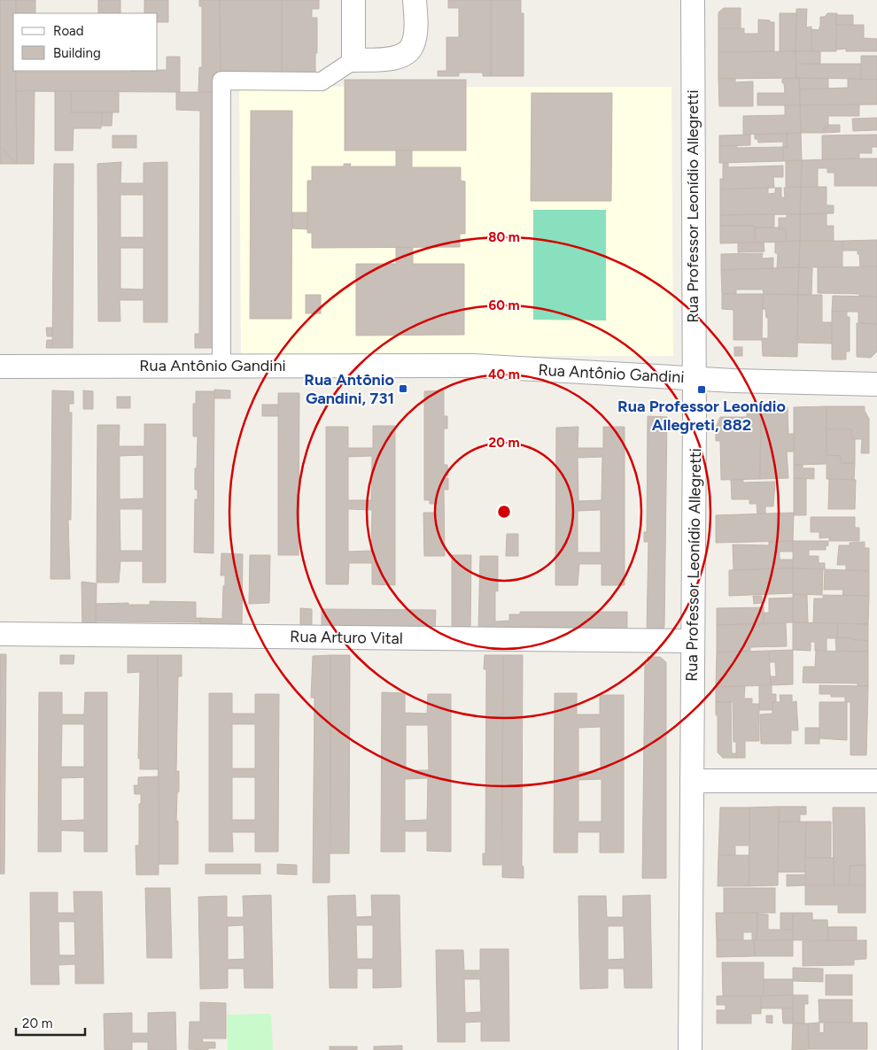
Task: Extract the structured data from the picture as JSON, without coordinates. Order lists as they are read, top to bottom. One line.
{"streets":{"street":["Rua Professor Leonídio Allegretti","Rua Antônio Gandini","Rua Arturo Vital"]},"crossings":[["Rua Professor Leonídio Allegretti","Rua Antônio Gandini"],["Rua Professor Leonídio Allegretti","Rua Arturo Vital"]],"places":{"transit":["Rua Antônio Gandini, 731","Rua Professor Leonídio Allegreti, 882"]},"legend":["Road","Building"],"scale_bar":"20 m","rings":["80 m","60 m","40 m","20 m"]}
